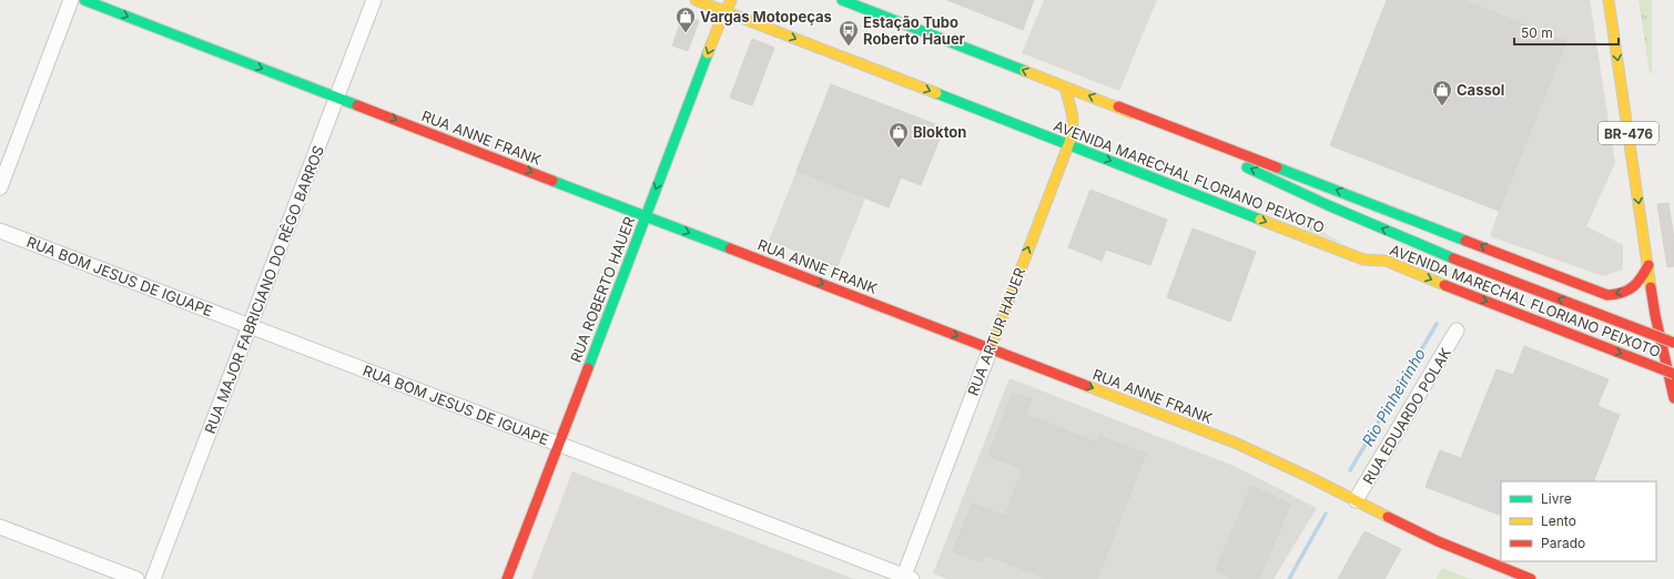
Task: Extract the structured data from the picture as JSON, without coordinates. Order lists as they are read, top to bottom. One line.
{"streets":{"main road":["BR-476","RUA ANNE FRANK","AVENIDA MARECHAL FLORIANO PEIXOTO","RUA ROBERTO HAUER","RUA ARTUR HAUER"],"street":["RUA BOM JESUS DE IGUAPE","RUA MAJOR FABRICIANO DO RÊGO BARROS","RUA EDUARDO POLAK"]},"crossings":[["RUA ANNE FRANK","RUA MAJOR FABRICIANO DO RÊGO BARROS"],["RUA ANNE FRANK","RUA ROBERTO HAUER"],["RUA ANNE FRANK","RUA ARTUR HAUER"],["RUA ANNE FRANK","RUA EDUARDO POLAK"],["AVENIDA MARECHAL FLORIANO PEIXOTO","RUA ROBERTO HAUER"],["AVENIDA MARECHAL FLORIANO PEIXOTO","RUA ARTUR HAUER"],["RUA BOM JESUS DE IGUAPE","RUA MAJOR FABRICIANO DO RÊGO BARROS"],["RUA BOM JESUS DE IGUAPE","RUA ROBERTO HAUER"],["RUA BOM JESUS DE IGUAPE","RUA ARTUR HAUER"]],"one_way":["RUA ANNE FRANK","RUA ROBERTO HAUER","RUA ARTUR HAUER"],"water":["Rio Pinheirinho"],"places":{"shop":["Vargas Motopeças","Cassol","Blokton"],"bus stop":["Estação Tubo Roberto Hauer"]},"legend":["Livre","Lento","Parado"],"scale_bar":"50 m"}
